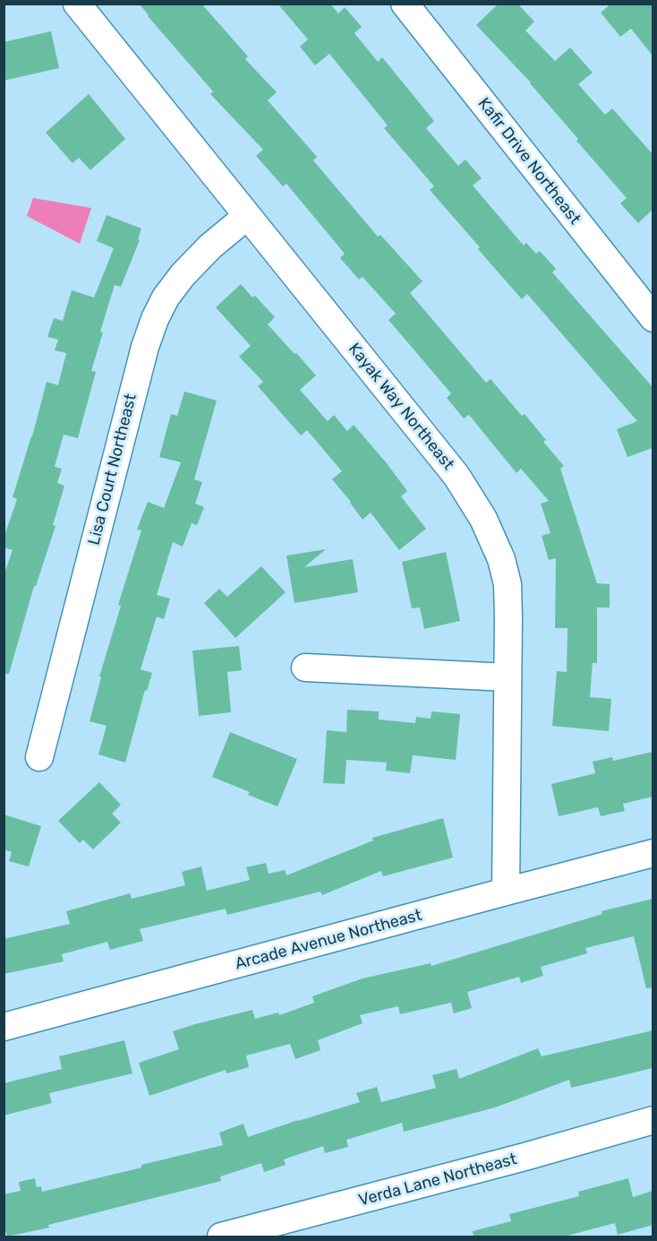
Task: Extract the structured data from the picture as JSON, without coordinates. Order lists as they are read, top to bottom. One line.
{"streets":{"street":["Kafir Drive Northeast","Kayak Way Northeast","Lisa Court Northeast","Arcade Avenue Northeast","Verda Lane Northeast"]},"crossings":[["Kayak Way Northeast","Lisa Court Northeast"],["Kayak Way Northeast","Arcade Avenue Northeast"]]}
